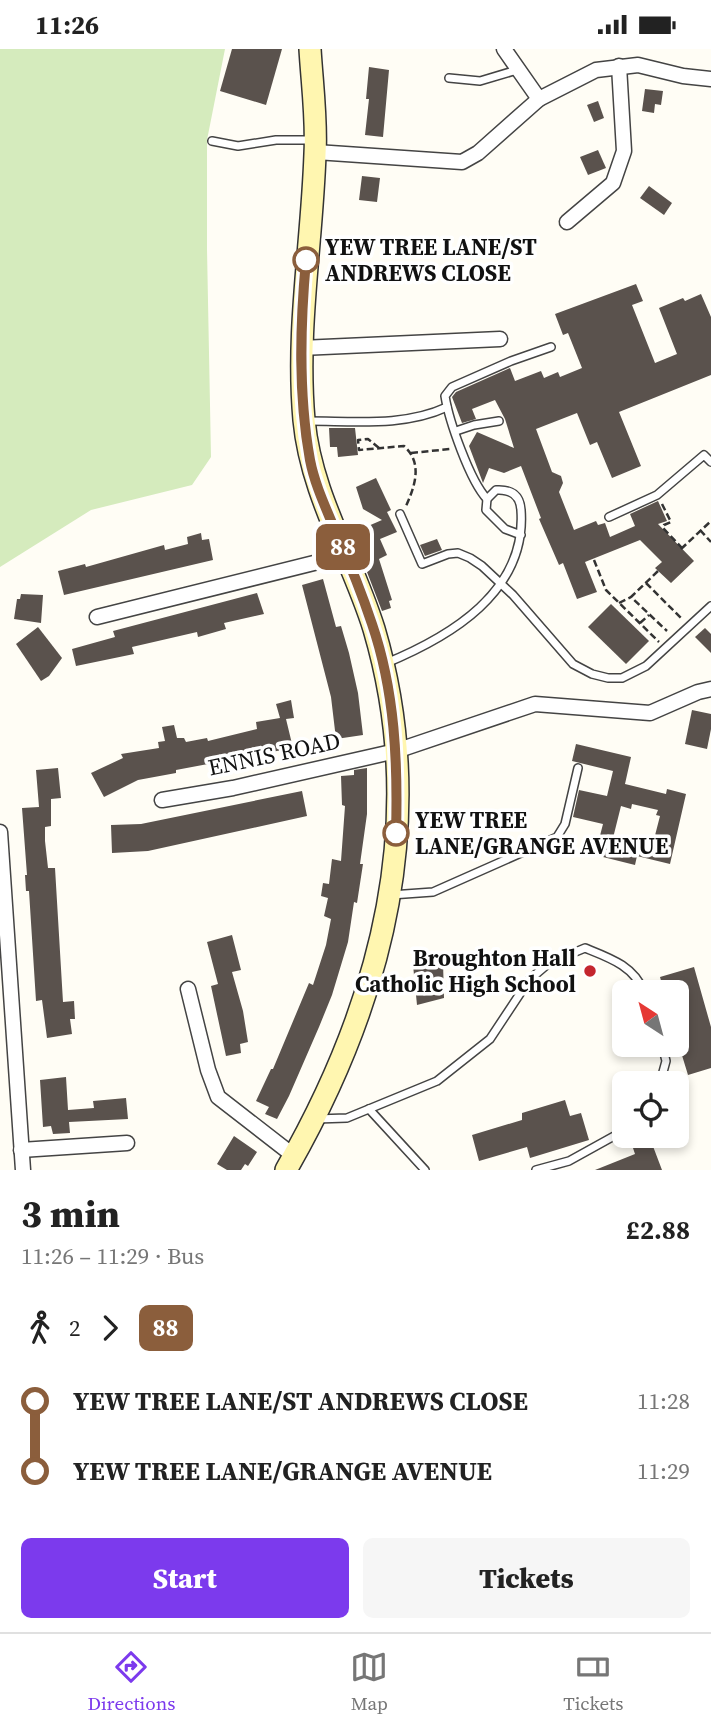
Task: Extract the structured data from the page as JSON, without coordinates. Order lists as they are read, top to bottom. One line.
{"streets":{"street":["ENNIS ROAD"]},"places":["YEW TREE LANE/ST ANDREWS CLOSE","YEW TREE LANE/GRANGE AVENUE","Broughton Hall Catholic High School"],"lines":["bus line 88"],"north":"top left","page":{"status":"11:26","on_map":"88","heading":["3 min","11:26 – 11:29 · Bus","£2.88"],"legs":["2","88"],"list":[{"name":"YEW TREE LANE/ST ANDREWS CLOSE","value":"11:28"},{"name":"YEW TREE LANE/GRANGE AVENUE","value":"11:29"}],"buttons":["Start","Tickets"],"tabs":["Directions","Map","Tickets"]}}
